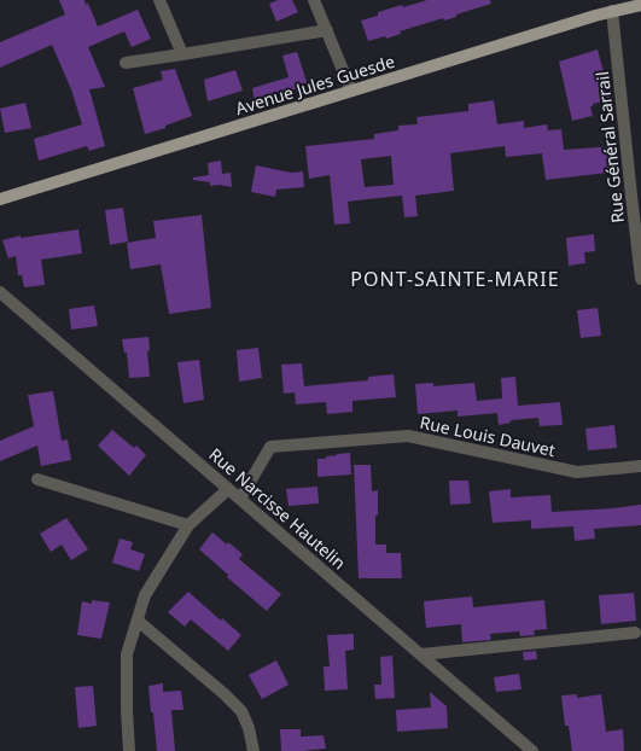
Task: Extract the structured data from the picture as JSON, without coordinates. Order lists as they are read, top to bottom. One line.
{"streets":{"main road":["Avenue Jules Guesde"],"street":["Rue Général Sarrail","Rue Louis Dauvet","Rue Narcisse Hautelin"]},"crossings":[["Avenue Jules Guesde","Rue Général Sarrail"],["Rue Louis Dauvet","Rue Narcisse Hautelin"]],"districts":["PONT-SAINTE-MARIE"]}
